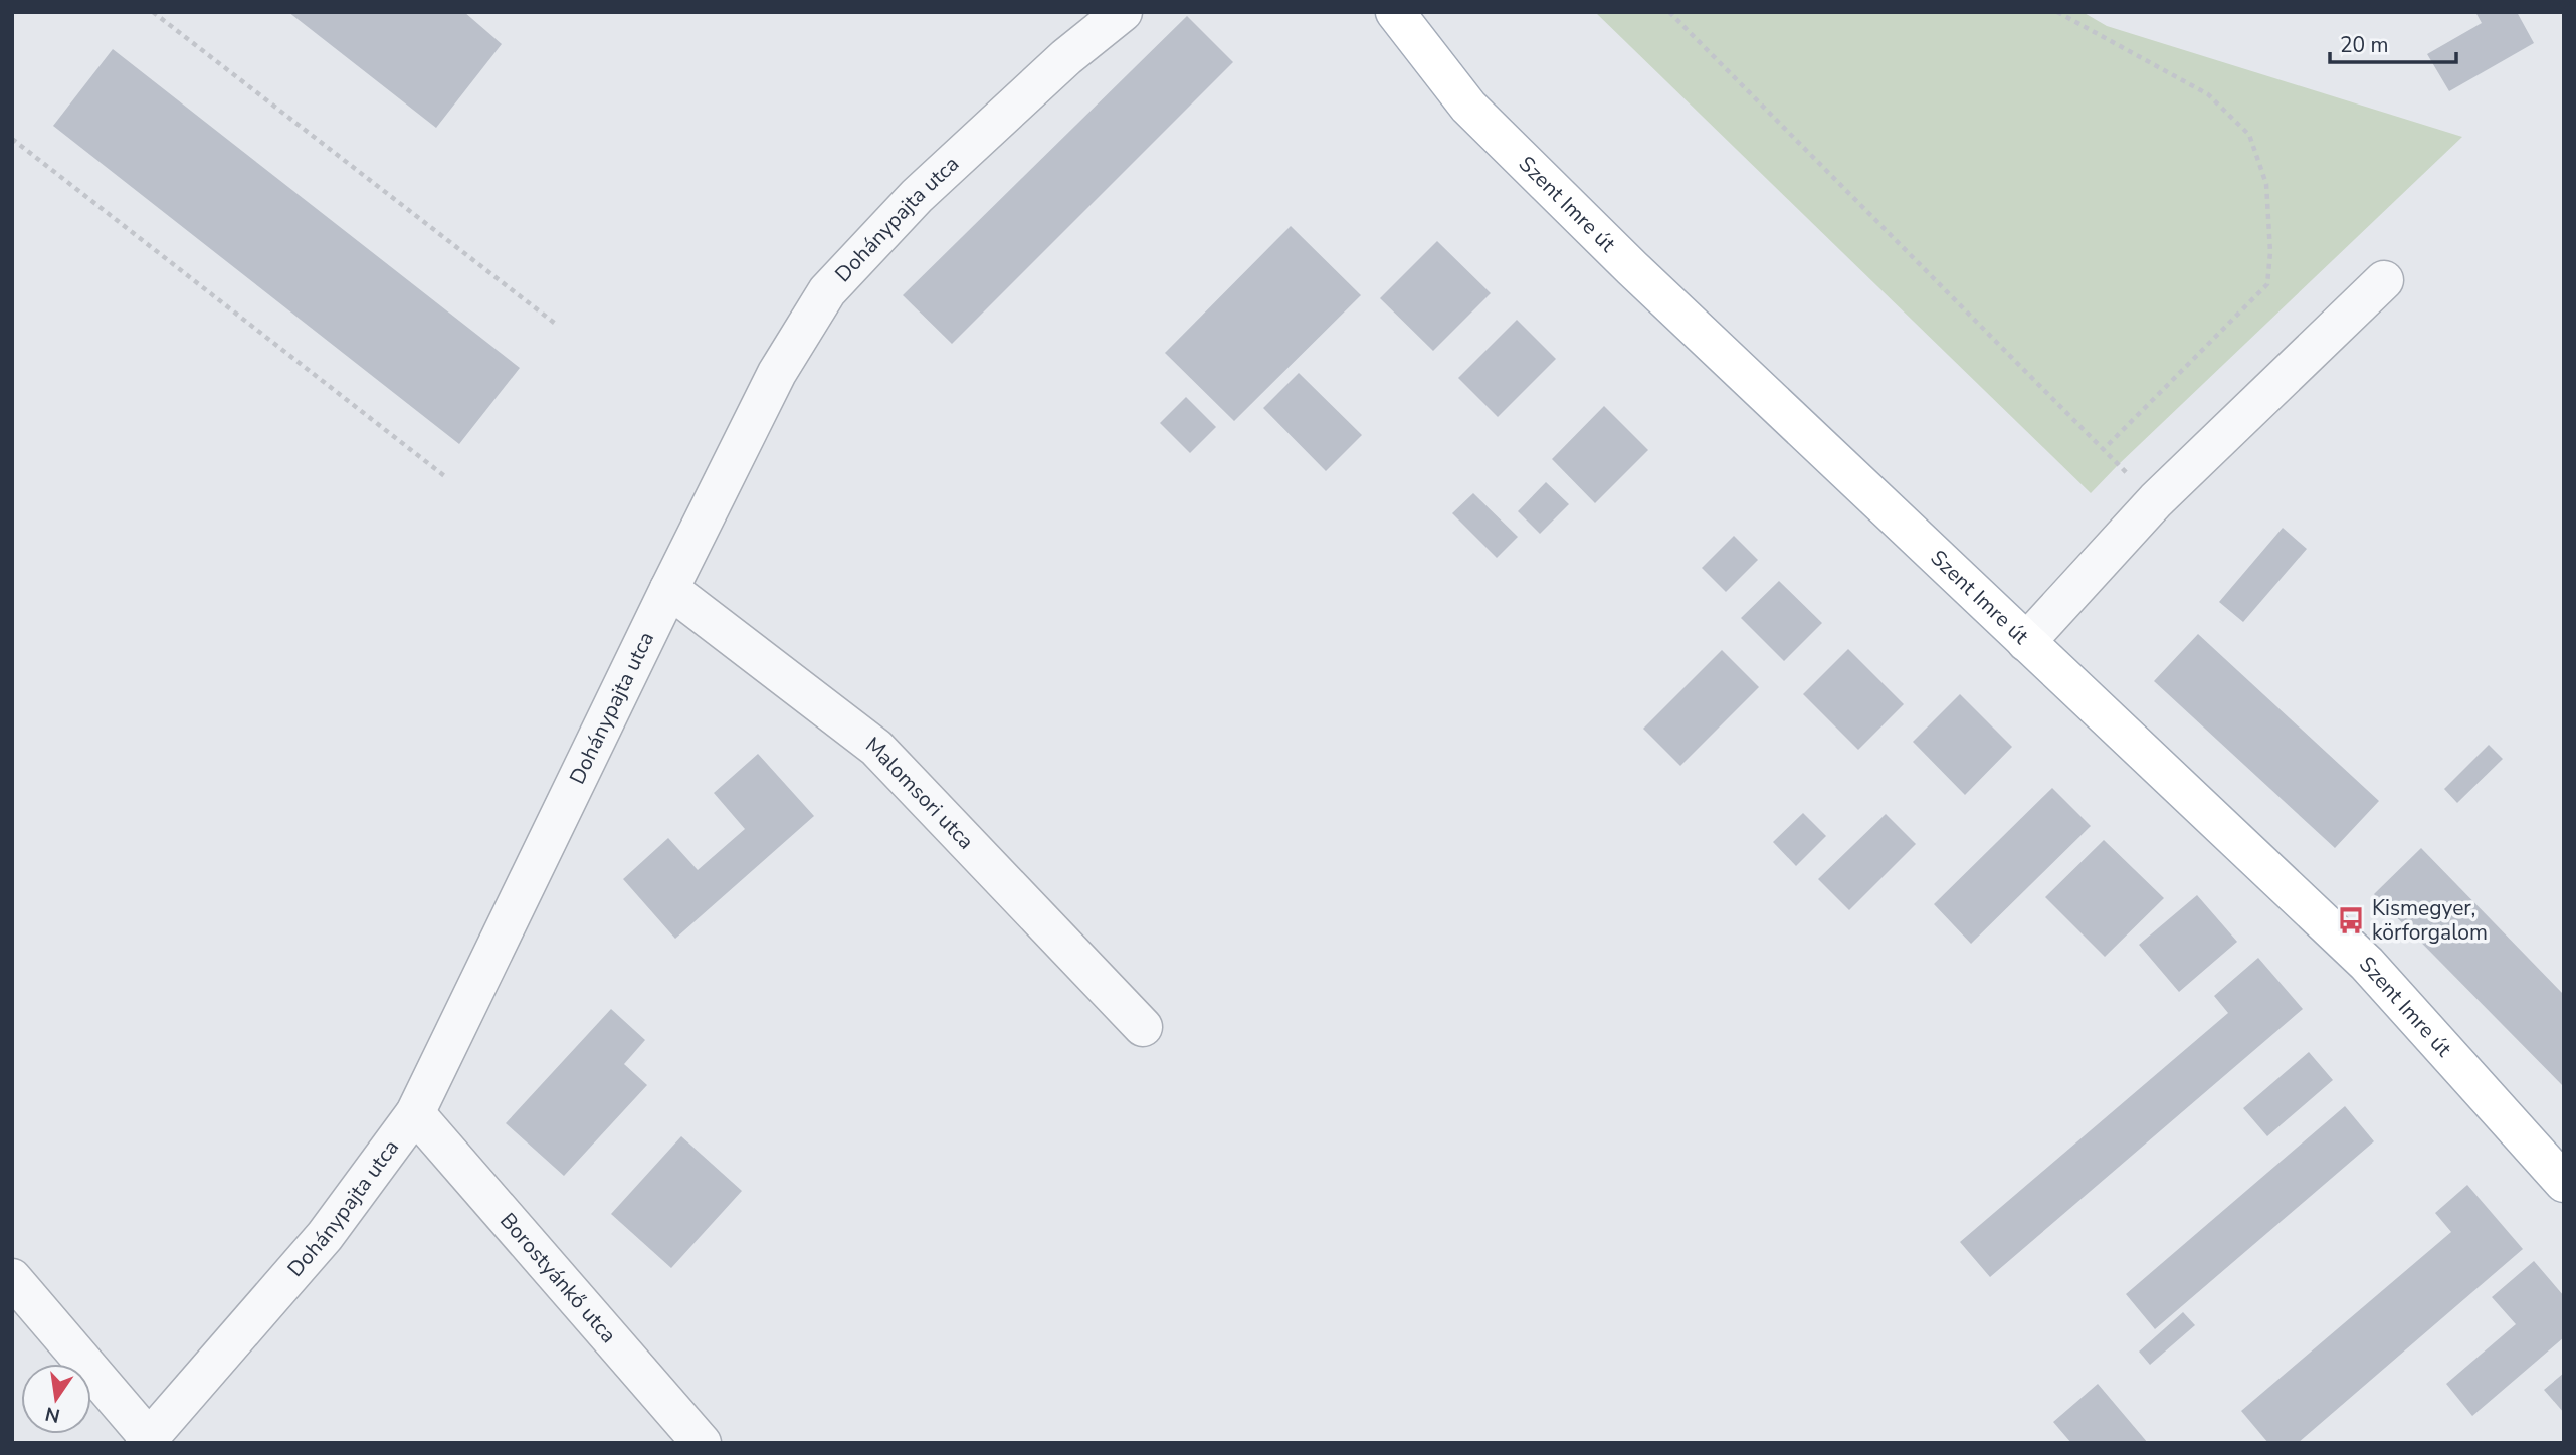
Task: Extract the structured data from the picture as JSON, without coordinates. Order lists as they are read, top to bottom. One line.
{"streets":{"main road":["Szent Imre út"],"street":["Dohánypajta utca","Malomsori utca","Borostyánkő utca"]},"crossings":[["Dohánypajta utca","Malomsori utca"],["Dohánypajta utca","Borostyánkő utca"]],"places":{"bus stop":["Kismegyer, körforgalom"]},"scale_bar":"20 m","north":"bottom"}
